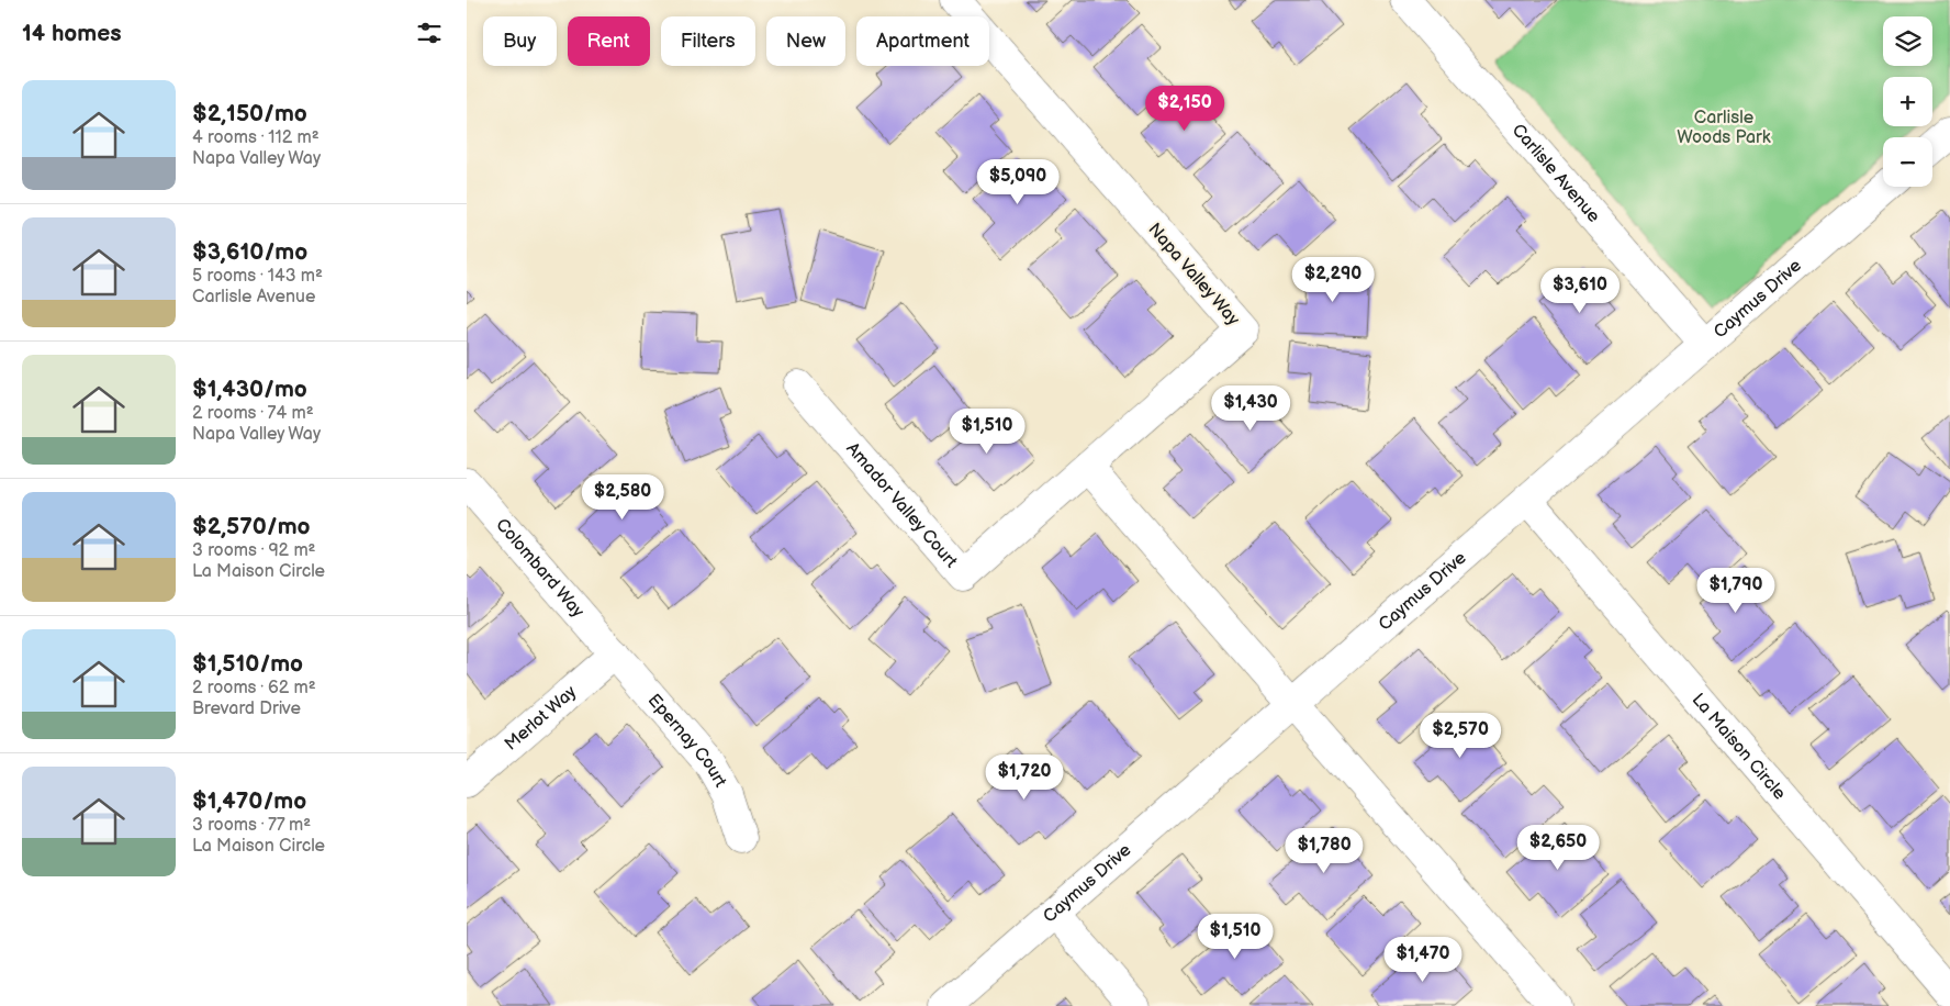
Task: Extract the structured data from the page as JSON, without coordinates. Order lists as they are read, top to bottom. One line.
{"streets":{"street":["Carlisle Avenue","Napa Valley Way","Caymus Drive","Amador Valley Court","Colombard Way","Merlot Way","Epernay Court","La Maison Circle"]},"crossings":[["Carlisle Avenue","Caymus Drive"],["Napa Valley Way","Amador Valley Court"],["Caymus Drive","La Maison Circle"],["Colombard Way","Merlot Way"],["Colombard Way","Epernay Court"],["Merlot Way","Epernay Court"]],"parks":["Carlisle Woods Park"],"page":{"heading":"14 homes","map_buttons":["+","−"],"chip":["Buy","Rent","Filters","New","Apartment"],"list":[{"name":"$2,150/mo","note":"4 rooms · 112 m² · Napa Valley Way"},{"name":"$3,610/mo","note":"5 rooms · 143 m² · Carlisle Avenue"},{"name":"$1,430/mo","note":"2 rooms · 74 m² · Napa Valley Way"},{"name":"$2,570/mo","note":"3 rooms · 92 m² · La Maison Circle"},{"name":"$1,510/mo","note":"2 rooms · 62 m² · Brevard Drive"},{"name":"$1,470/mo","note":"3 rooms · 77 m² · La Maison Circle"}],"price":["$2,150","$5,090","$2,290","$3,610","$1,430","$1,510","$2,580","$1,790","$2,570","$1,720","$2,650","$1,780","$1,510","$1,470"]}}
